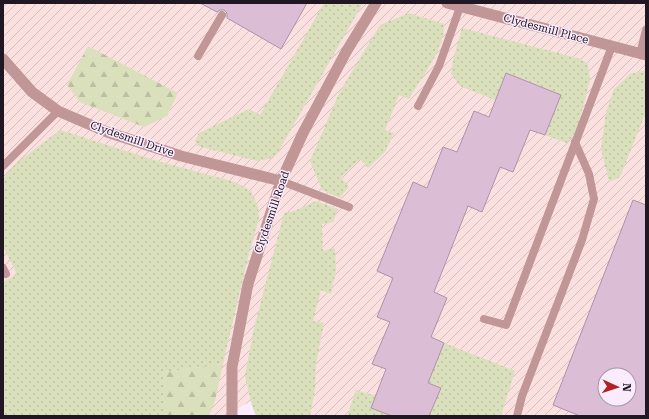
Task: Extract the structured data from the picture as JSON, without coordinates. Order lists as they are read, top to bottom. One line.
{"streets":{"street":["Clydesmill Place","Clydesmill Drive","Clydesmill Road"]},"crossings":[["Clydesmill Drive","Clydesmill Road"]],"north":"right"}
